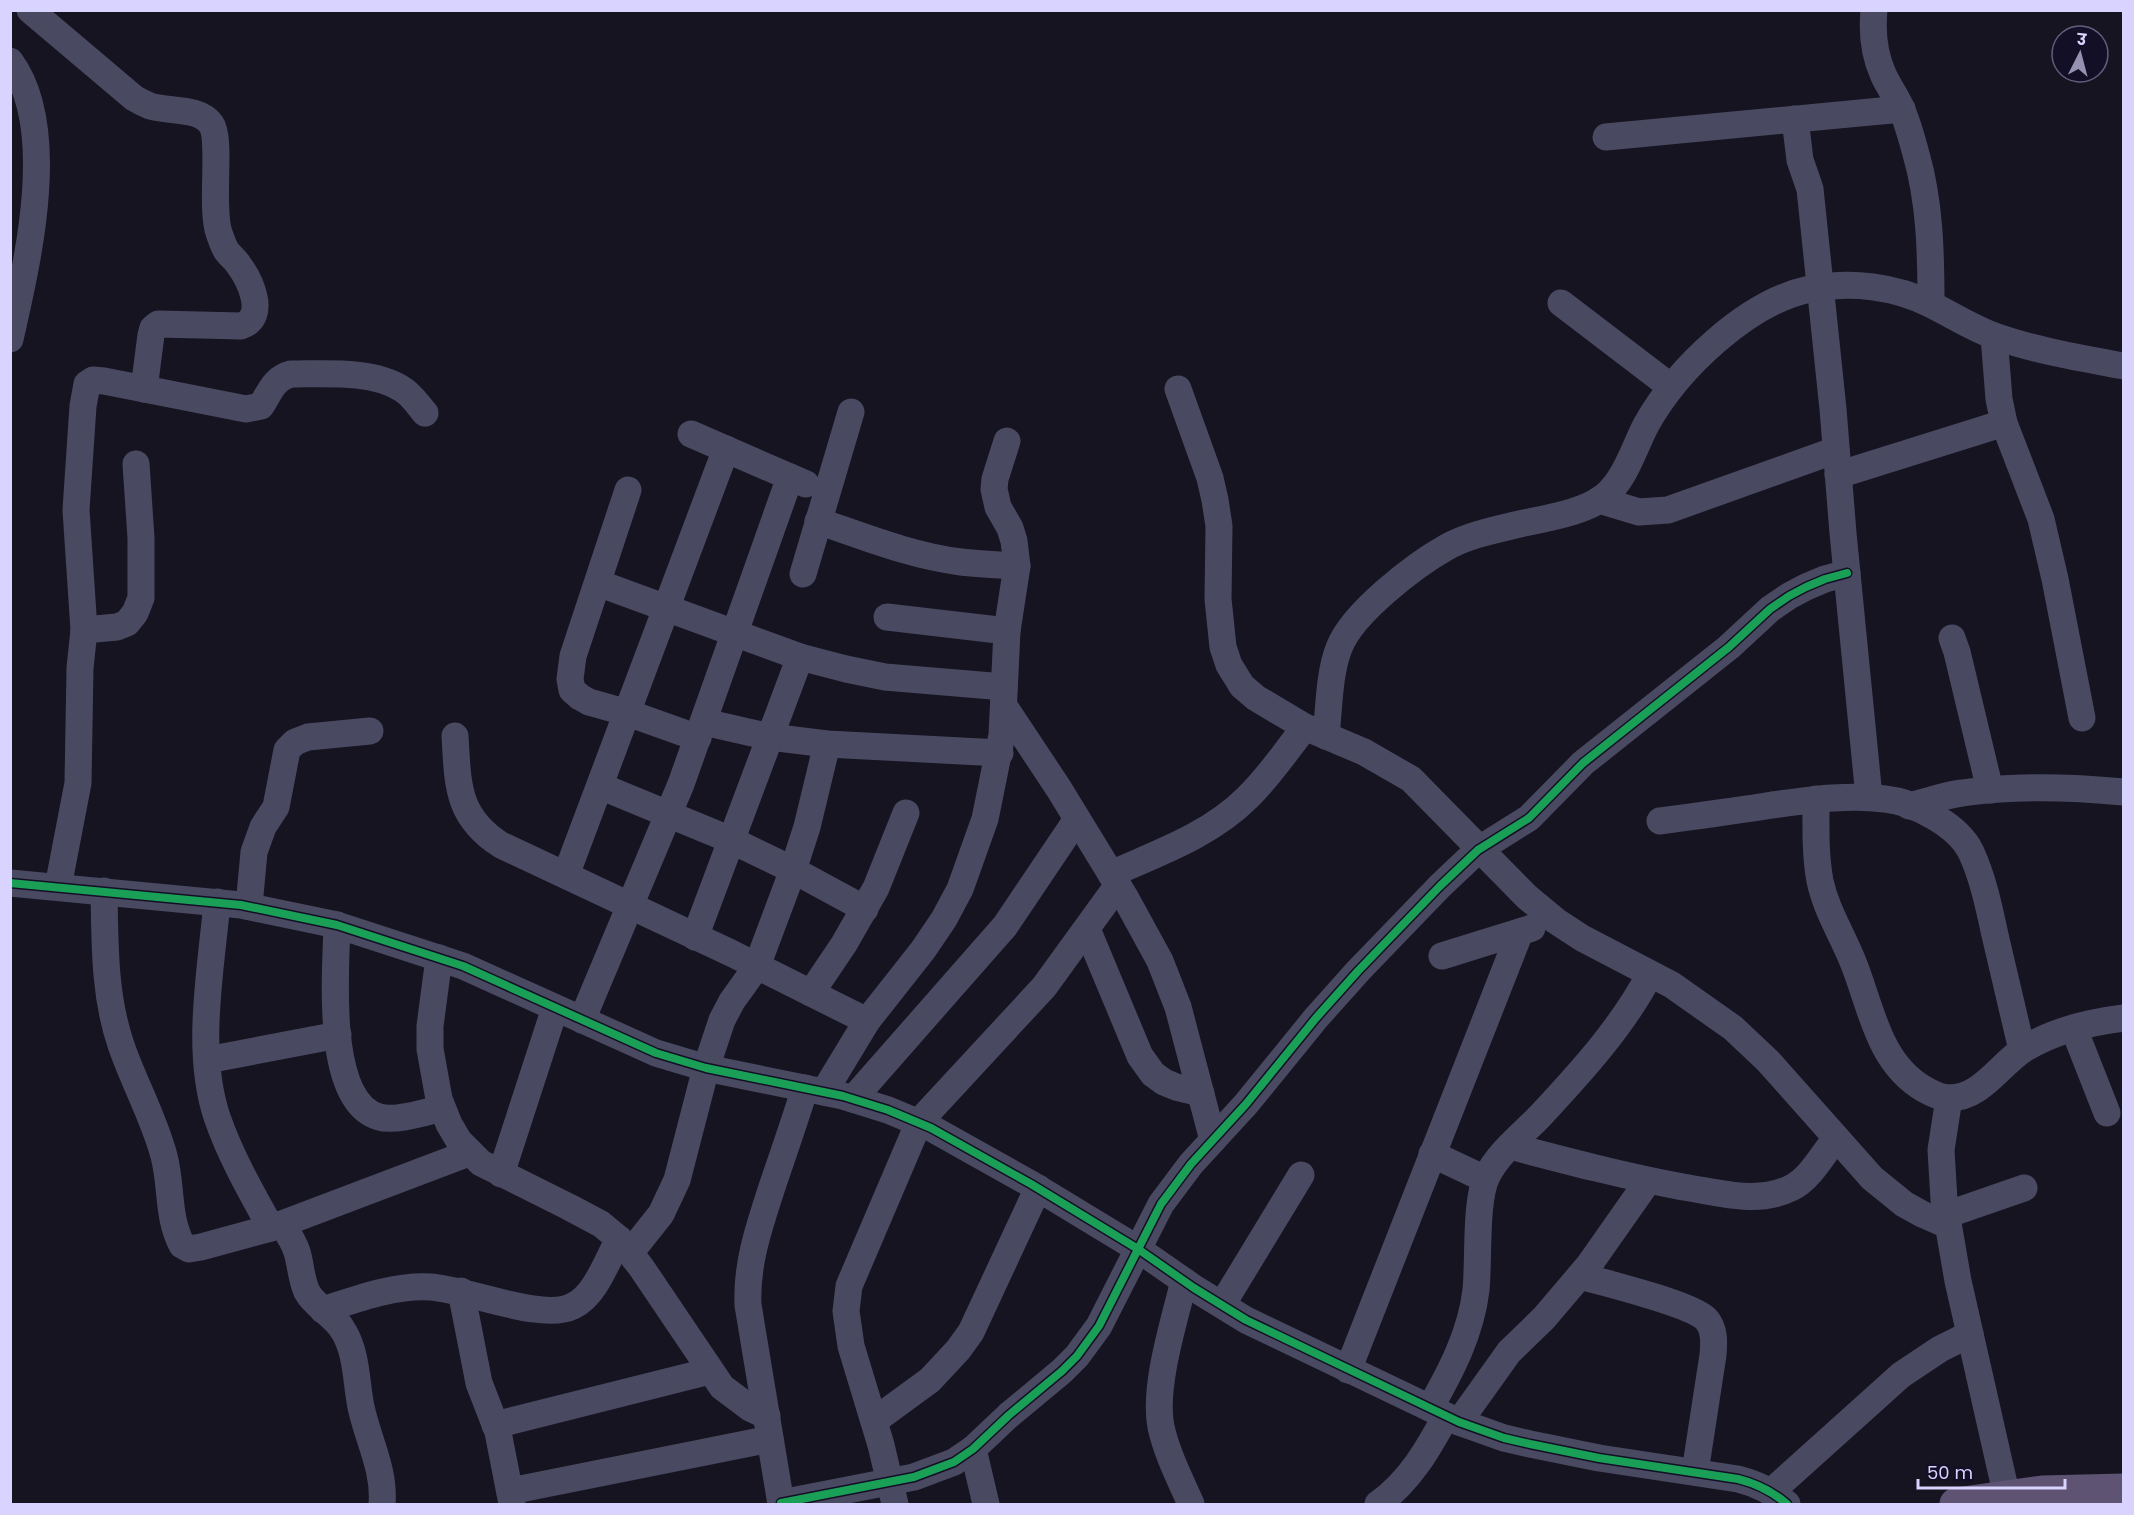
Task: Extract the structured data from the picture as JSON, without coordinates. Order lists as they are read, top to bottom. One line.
{"scale_bar":"50 m","north":"top"}
